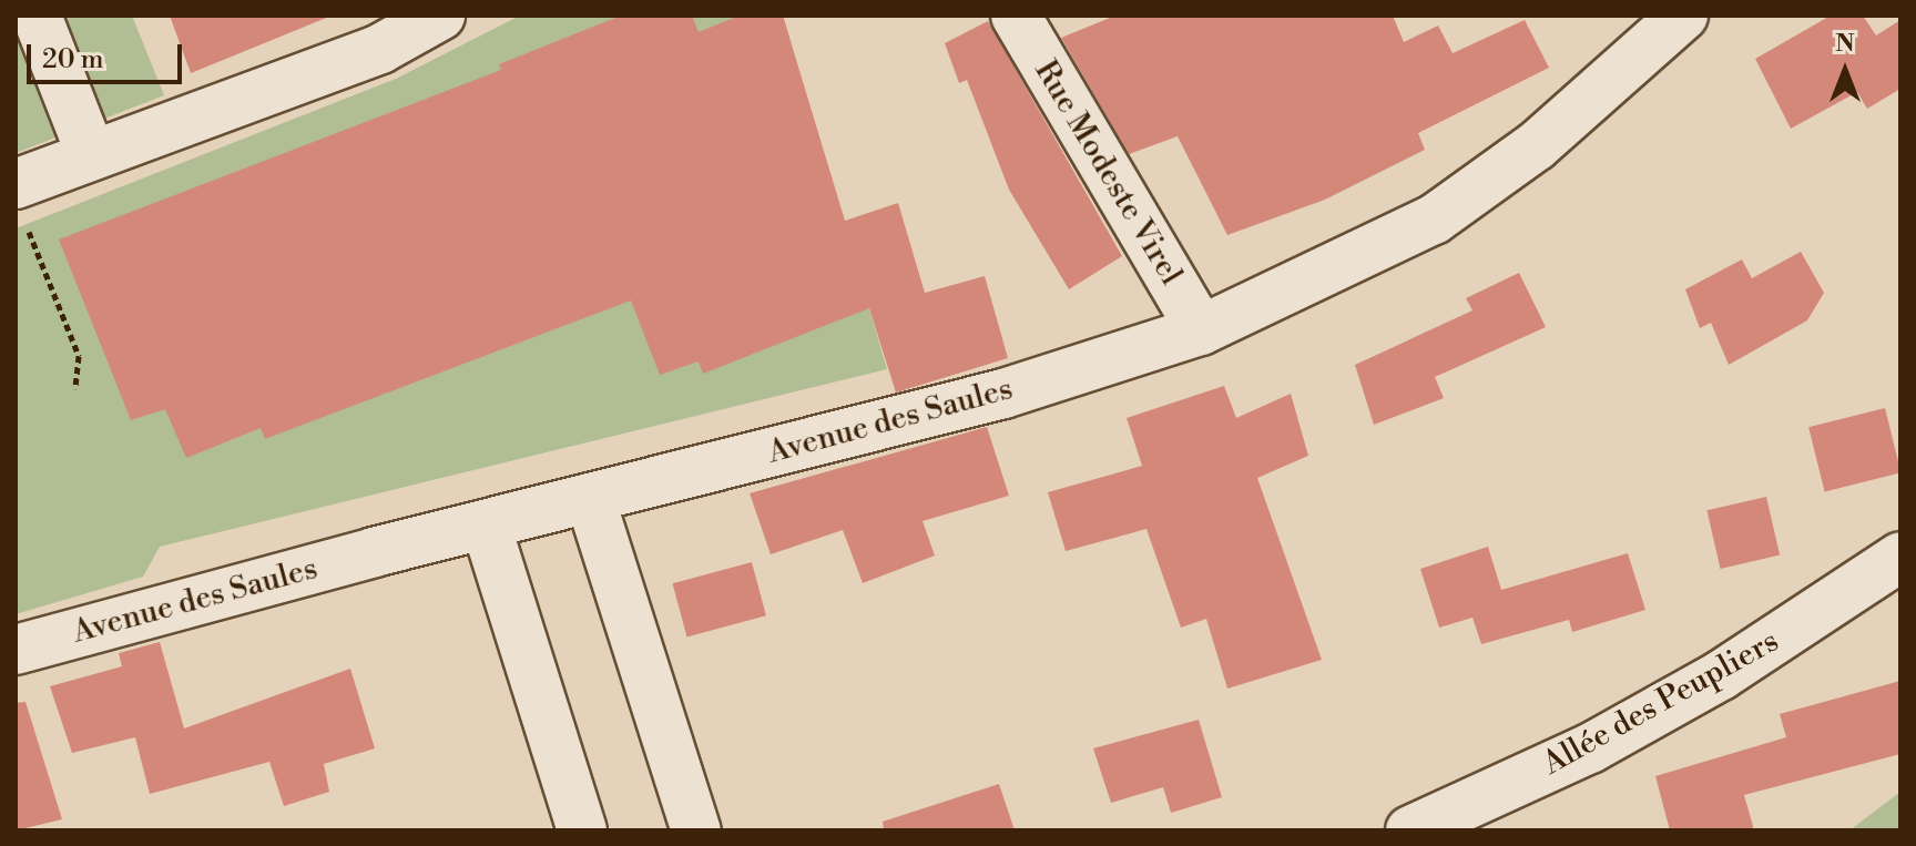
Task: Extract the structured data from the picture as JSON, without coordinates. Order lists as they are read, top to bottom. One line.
{"streets":{"street":["Rue Modeste Virel","Avenue des Saules","Allée des Peupliers"]},"crossings":[["Rue Modeste Virel","Avenue des Saules"]],"scale_bar":"20 m","north":"top"}
